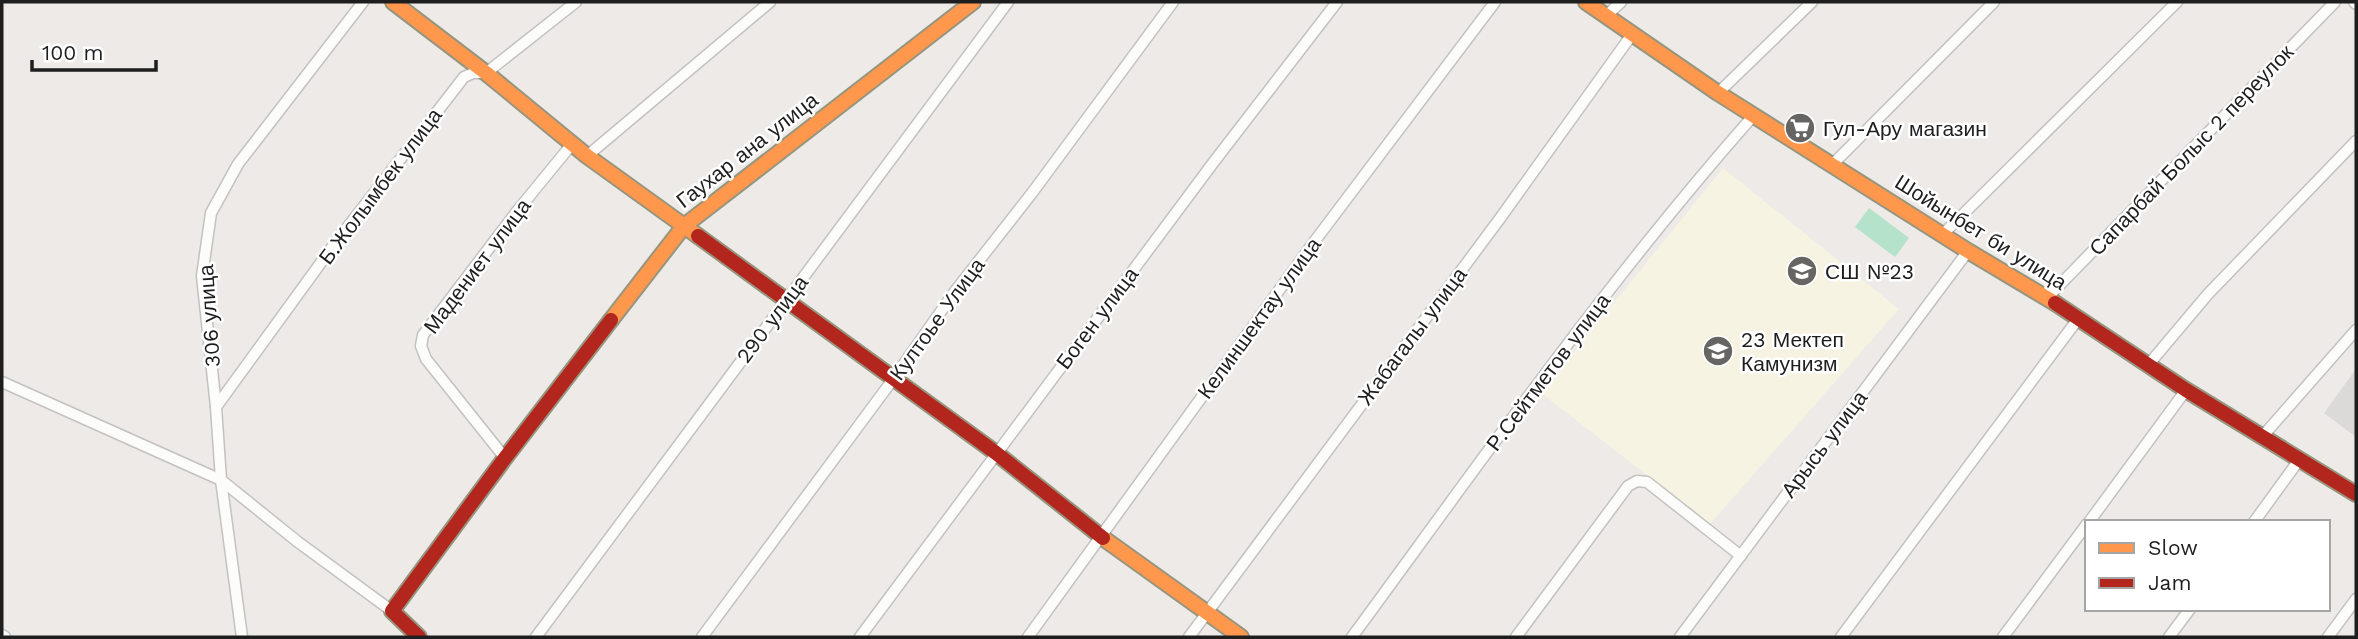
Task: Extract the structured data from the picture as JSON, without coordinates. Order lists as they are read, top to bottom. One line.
{"streets":{"street":["Гаухар ана улица","Сапарбай Болыс 2 переулок","Б.Жолымбек улица","Шойынбет би улица","Мадениет улица","306 улица","Боген улица","Келиншектау улица","290 улица","Култоье Улица","Жабагалы улица","Р.Сейтметов улица","Арысь улица"]},"crossings":[["Гаухар ана улица","Мадениет улица"],["Сапарбай Болыс 2 переулок","Шойынбет би улица"],["Б.Жолымбек улица","306 улица"],["Шойынбет би улица","Жабагалы улица"],["Шойынбет би улица","Р.Сейтметов улица"],["Шойынбет би улица","Арысь улица"]],"places":{"supermarket":["Гул-Ару магазин"],"school or university":["СШ №23","23 Мектеп Камунизм"]},"legend":["Slow","Jam"],"scale_bar":"100 m"}
